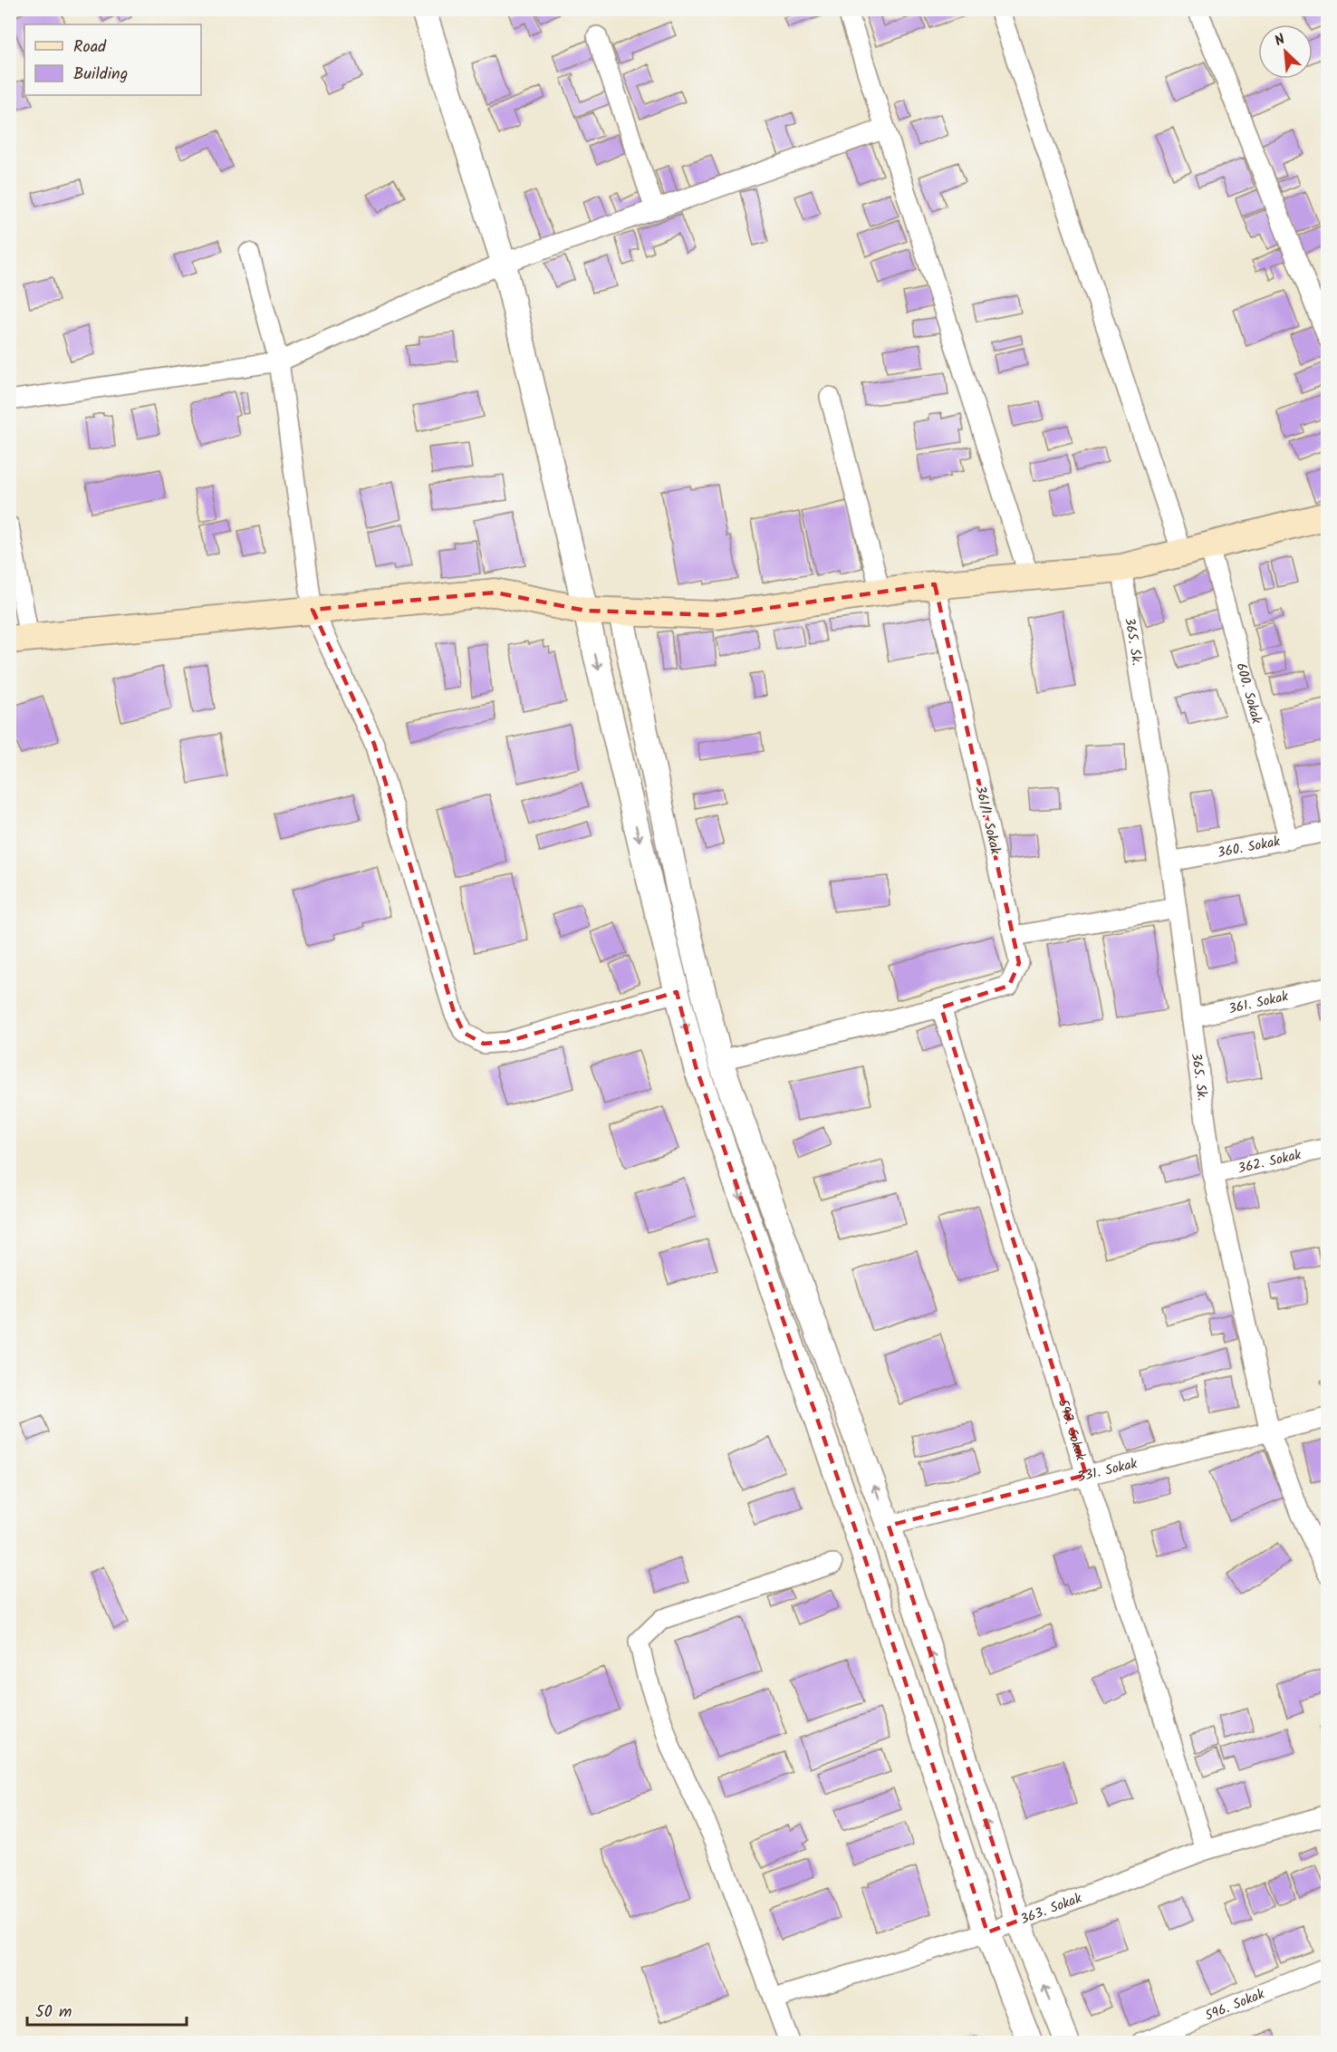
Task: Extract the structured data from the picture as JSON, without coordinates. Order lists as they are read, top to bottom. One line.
{"streets":{"street":["365. Sk.","600. Sokak","361/1. Sokak","360. Sokak","361. Sokak","362. Sokak","598. Sokak","331. Sokak","363. Sokak","596. Sokak"]},"crossings":[["365. Sk.","360. Sokak"],["365. Sk.","361. Sokak"],["365. Sk.","362. Sokak"],["365. Sk.","331. Sokak"],["600. Sokak","360. Sokak"],["361/1. Sokak","598. Sokak"],["598. Sokak","331. Sokak"],["598. Sokak","363. Sokak"]],"legend":["Road","Building"],"scale_bar":"50 m","north":"top left"}
